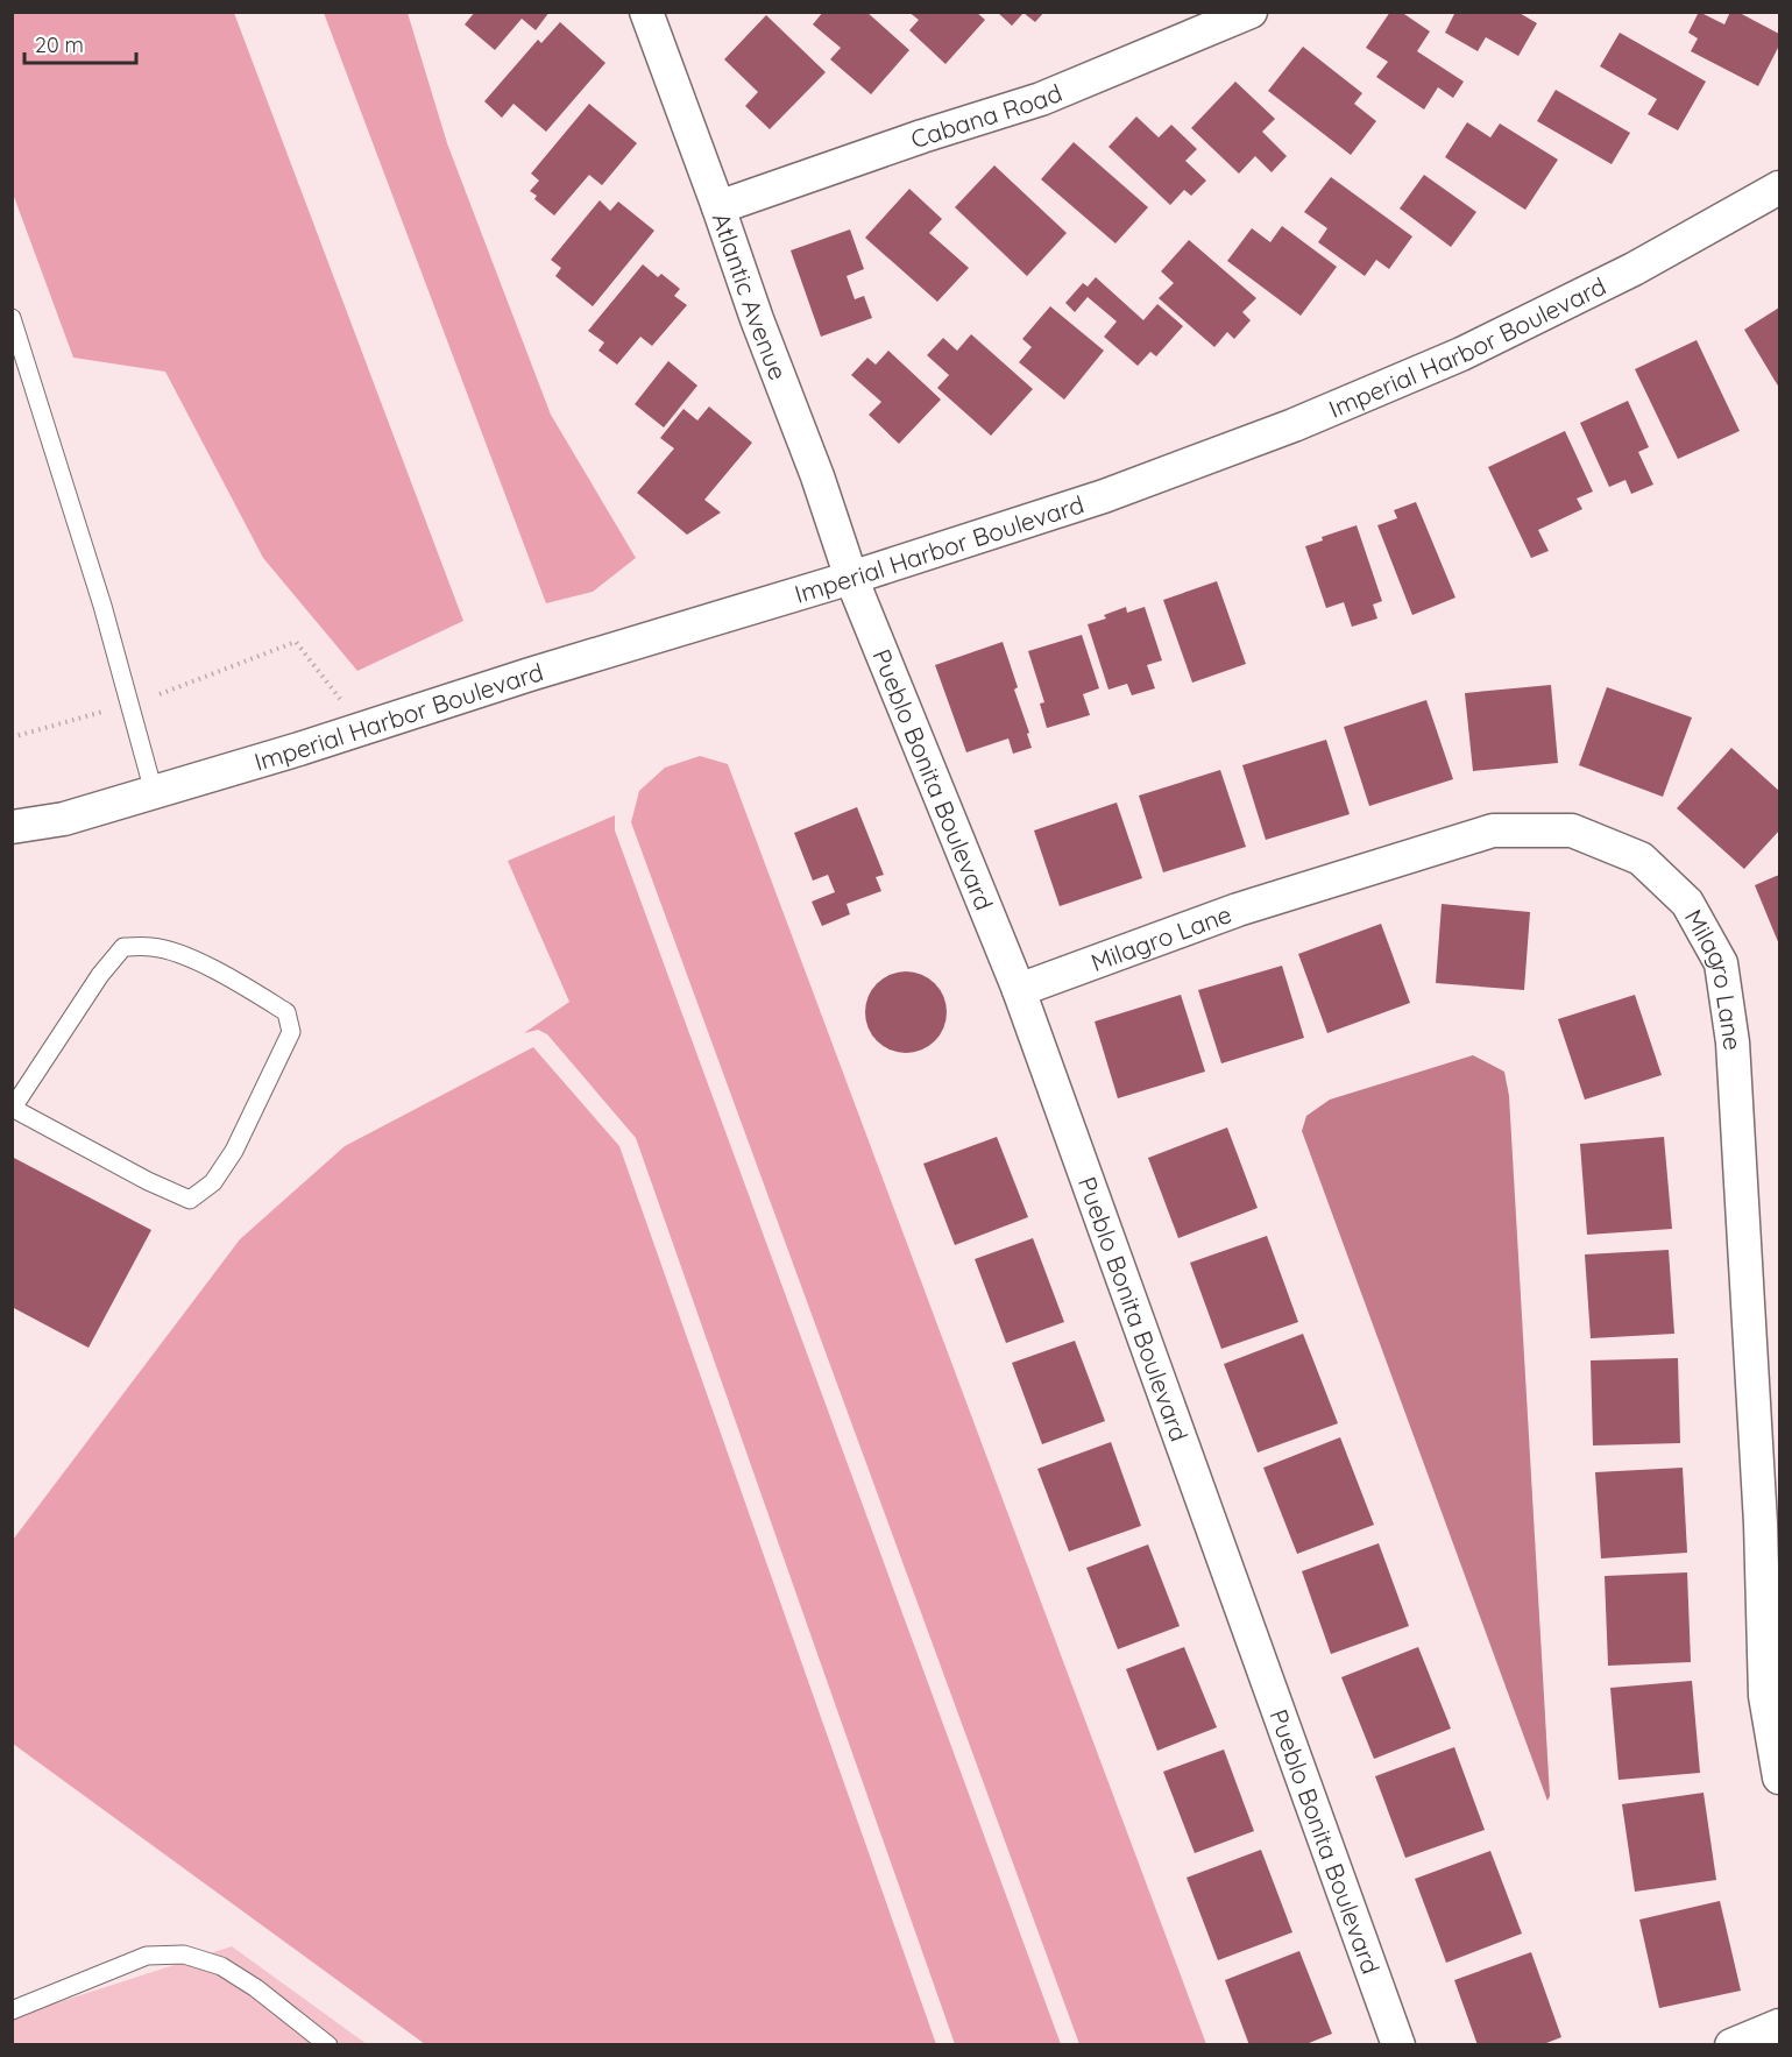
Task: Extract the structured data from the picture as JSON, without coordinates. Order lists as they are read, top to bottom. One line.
{"streets":{"street":["Cabana Road","Atlantic Avenue","Imperial Harbor Boulevard","Pueblo Bonita Boulevard","Milagro Lane"]},"crossings":[["Cabana Road","Atlantic Avenue"],["Atlantic Avenue","Imperial Harbor Boulevard"],["Atlantic Avenue","Pueblo Bonita Boulevard"],["Imperial Harbor Boulevard","Pueblo Bonita Boulevard"],["Pueblo Bonita Boulevard","Milagro Lane"]],"scale_bar":"20 m"}
